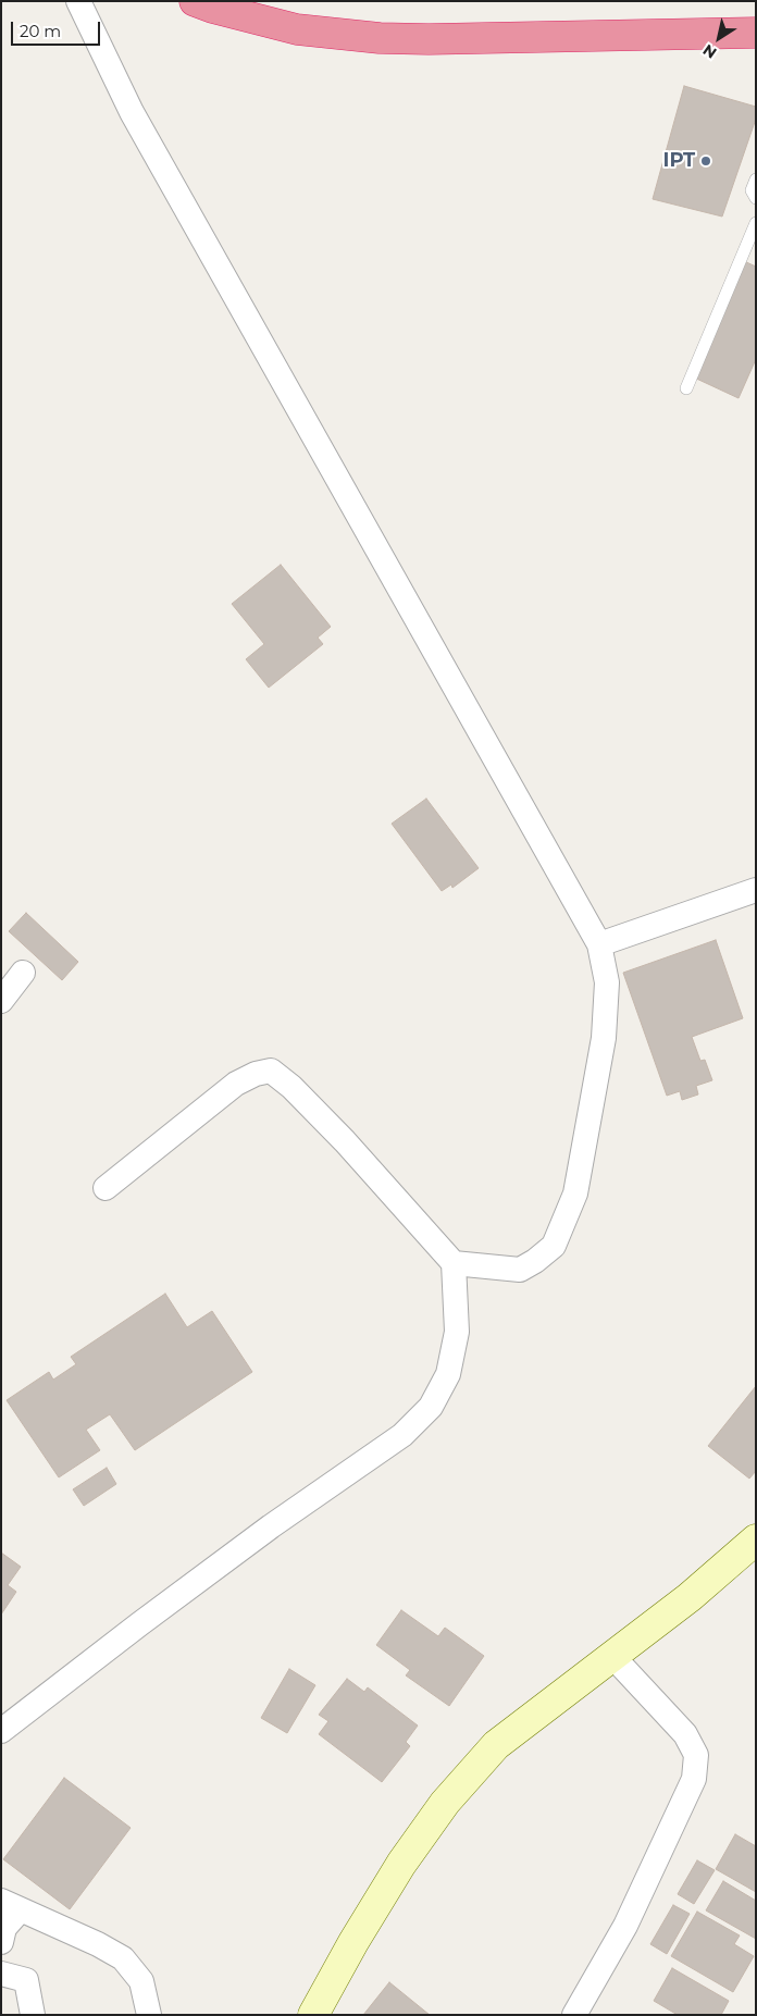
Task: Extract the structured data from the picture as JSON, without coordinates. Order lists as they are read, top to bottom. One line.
{"places":["IPT"],"scale_bar":"20 m","north":"bottom left"}
